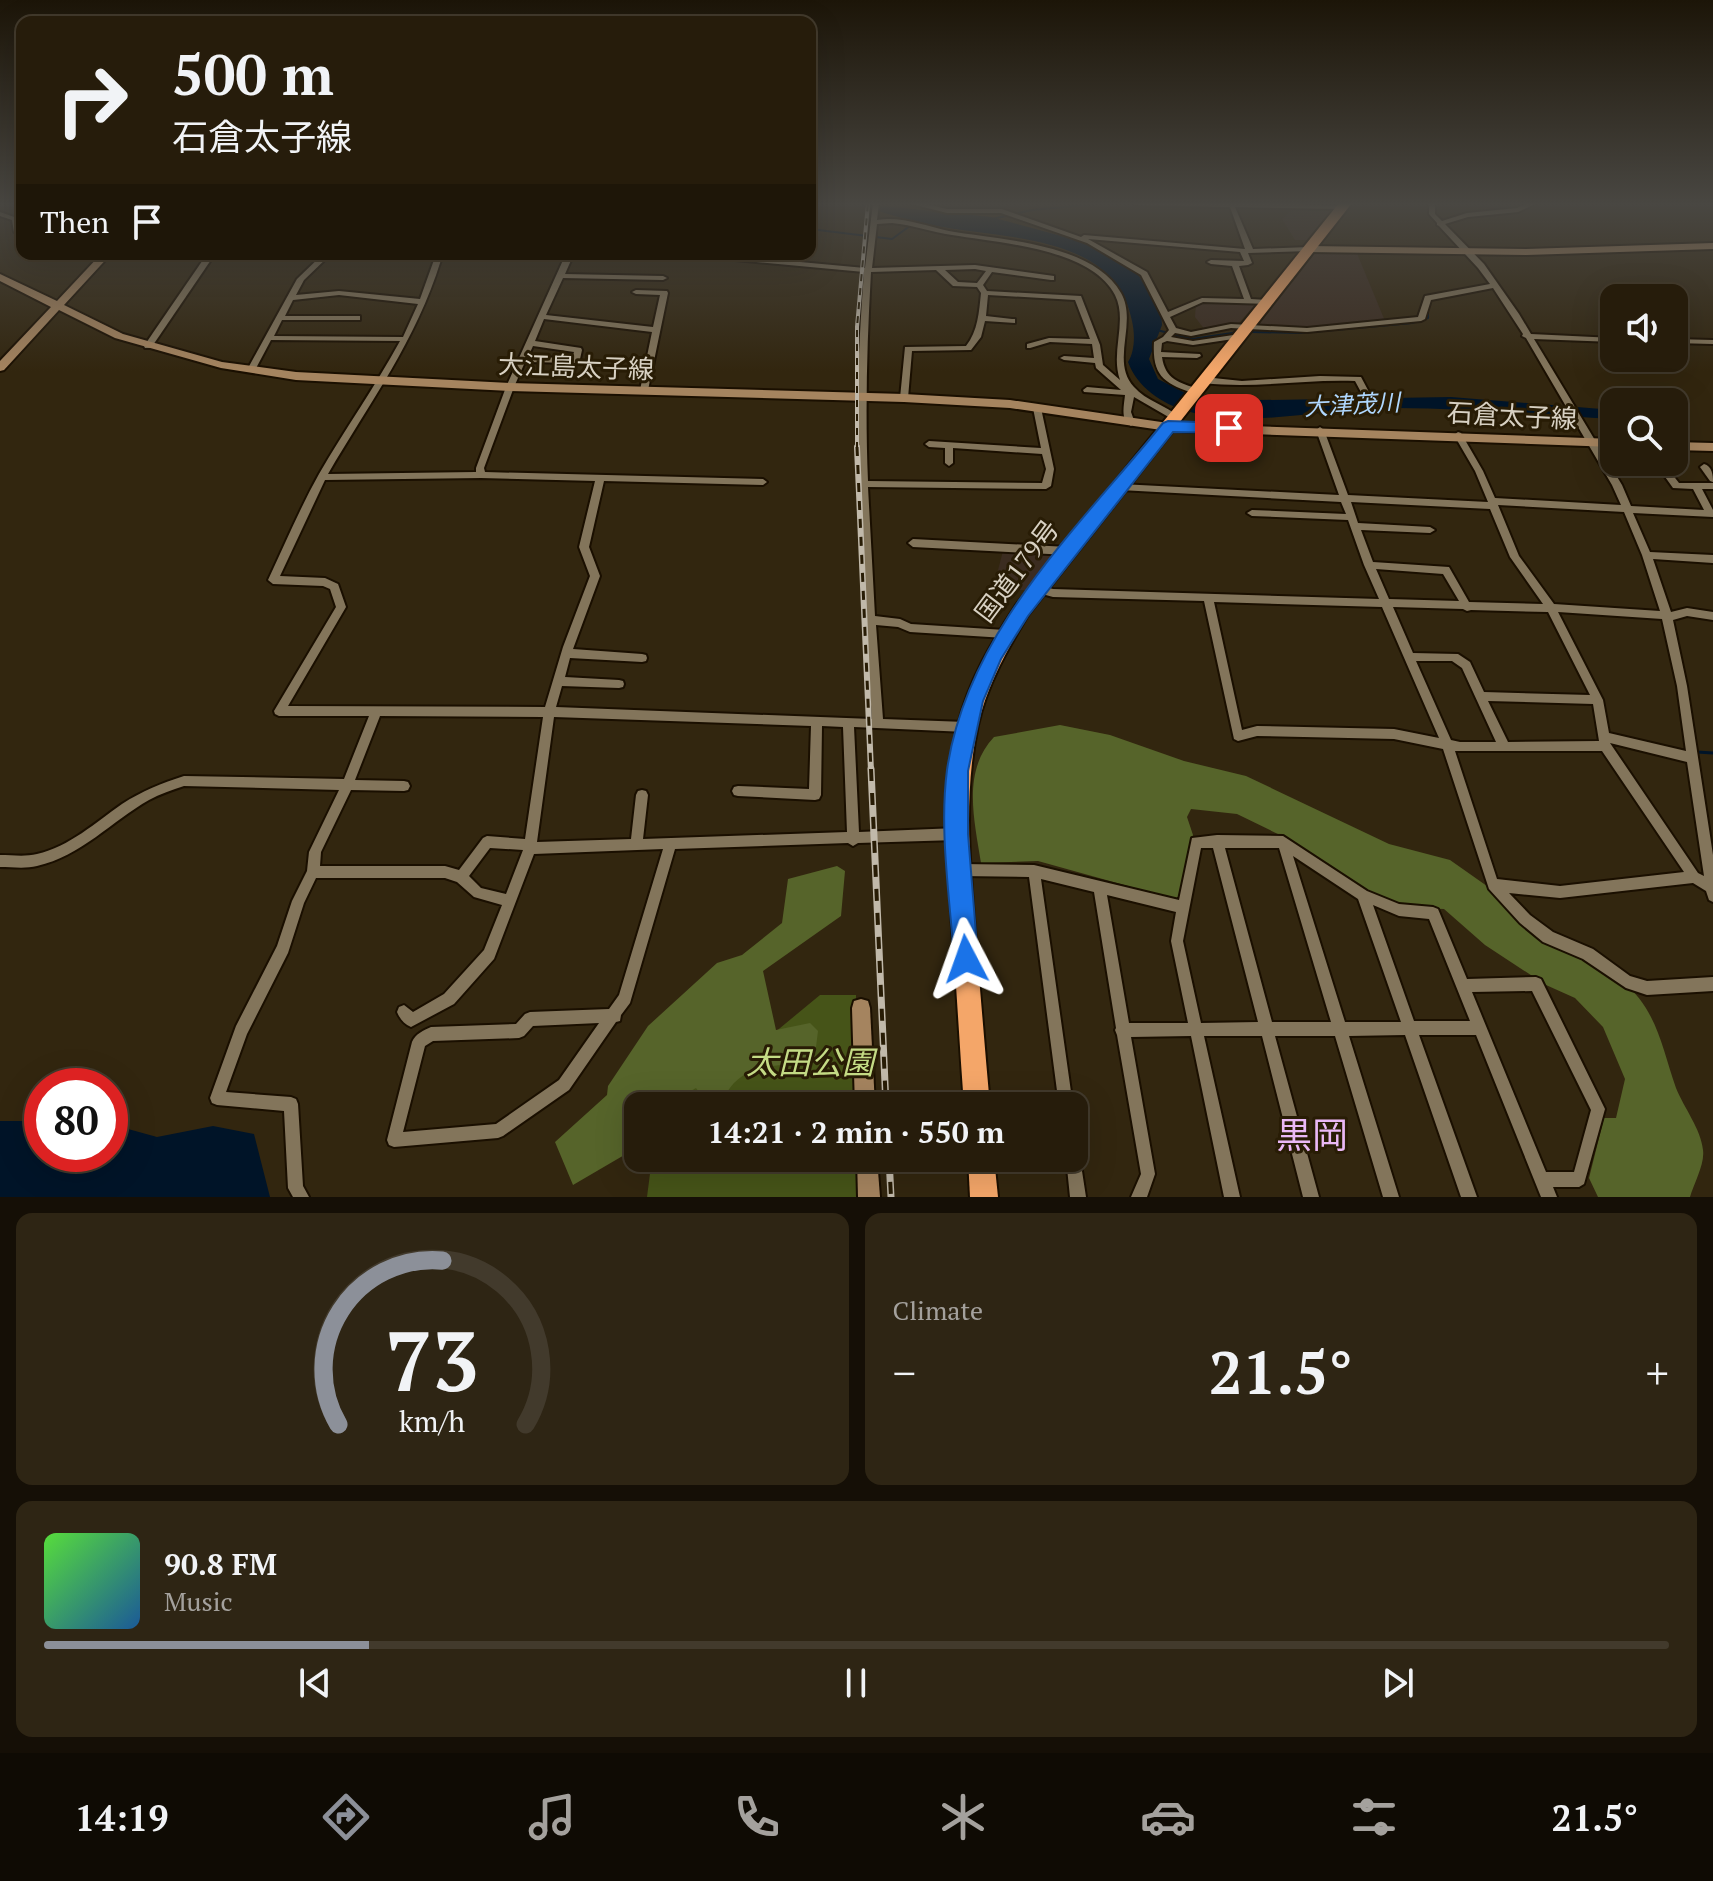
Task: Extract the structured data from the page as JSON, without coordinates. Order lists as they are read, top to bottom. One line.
{"streets":{"highway":["国道179号"],"main road":["大江島太子線","石倉太子線"]},"crossings":[["大江島太子線","石倉太子線"],["大江島太子線","国道179号"],["石倉太子線","国道179号"]],"districts":["黒岡"],"water":["大津茂川"],"parks":["太田公園"],"page":{"turn":["500 m","石倉太子線"],"then":"Then","limit":"80","trip":"14:21 · 2 min · 550 m","tile":"Climate","heat":["−","21.5°","+"],"song":["90.8 FM","Music"],"tabs":["14:19","21.5°"],"gauge":["73","km/h"]}}
